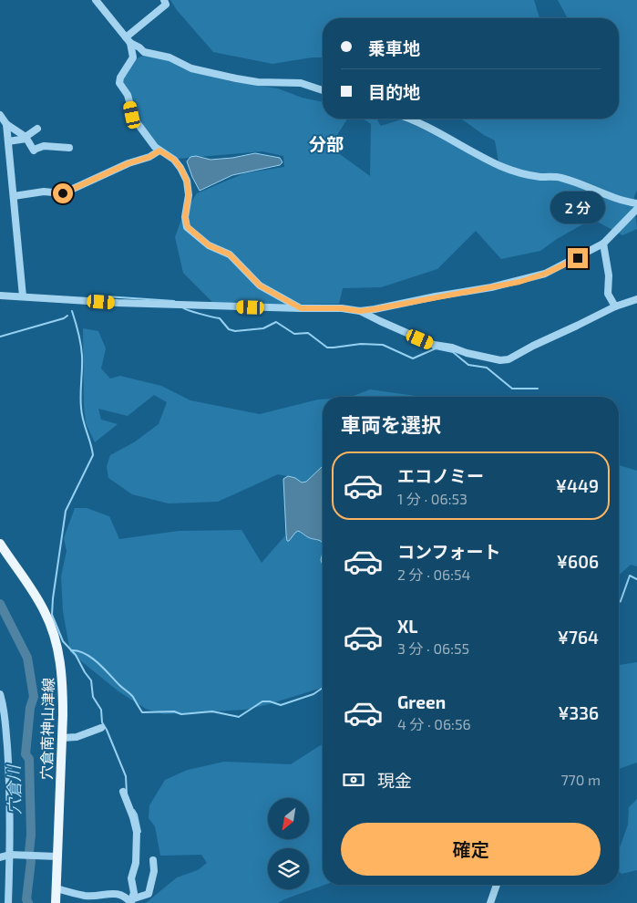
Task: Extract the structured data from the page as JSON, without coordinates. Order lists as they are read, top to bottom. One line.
{"streets":{"main road":["穴倉南神山津線"]},"districts":["分部"],"water":["穴倉川"],"north":"bottom left","page":{"banner":["乗車地","目的地"],"bubble":"2 分","heading":"車両を選択","list":[{"name":"エコノミー","note":"1 分 · 06:53","value":"¥449"},{"name":"コンフォート","note":"2 分 · 06:54","value":"¥606"},{"name":"XL","note":"3 分 · 06:55","value":"¥764"},{"name":"Green","note":"4 分 · 06:56","value":"¥336"}],"pay":["現金","770 m"],"buttons":"確定"}}
